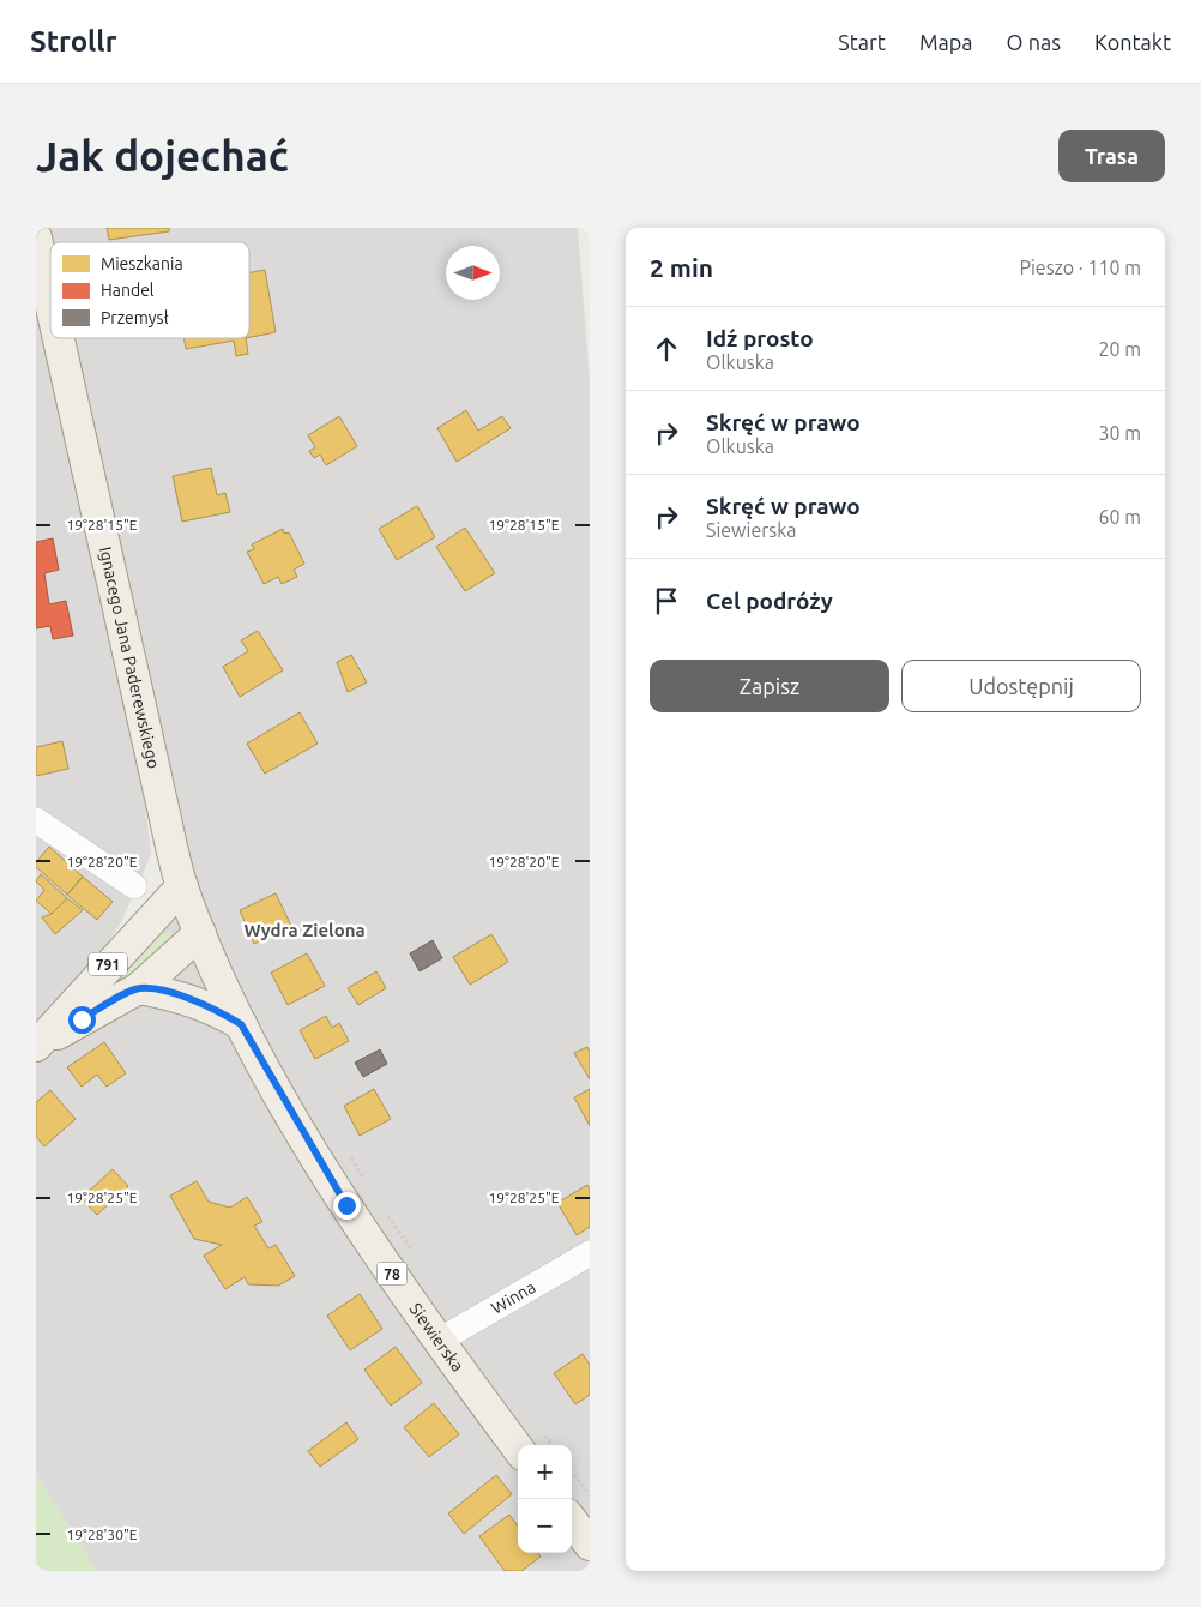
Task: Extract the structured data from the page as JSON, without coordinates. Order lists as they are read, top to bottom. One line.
{"streets":{"main road":["Ignacego Jana Paderewskiego","791","78","Siewierska"],"street":["Winna"]},"crossings":[["Ignacego Jana Paderewskiego","791"],["Ignacego Jana Paderewskiego","Siewierska"],["791","78"],["791","Siewierska"],["78","Siewierska"],["Winna","Siewierska"]],"districts":["Wydra Zielona"],"legend":["Mieszkania","Handel","Przemysł"],"north":"right","page":{"header":"Strollr","nav":["Start","Mapa","O nas","Kontakt"],"buttons":["Trasa",["Zapisz","Udostępnij"]],"title":"Jak dojechać","heading":["2 min","Pieszo · 110 m"],"list":[["Idź prosto","Olkuska","20 m"],["Skręć w prawo","Olkuska","30 m"],["Skręć w prawo","Siewierska","60 m"],"Cel podróży"],"map_buttons":["+","−"]},"coordinates":["19°28'15\"E","19°28'20\"E","19°28'25\"E","19°28'30\"E"]}
